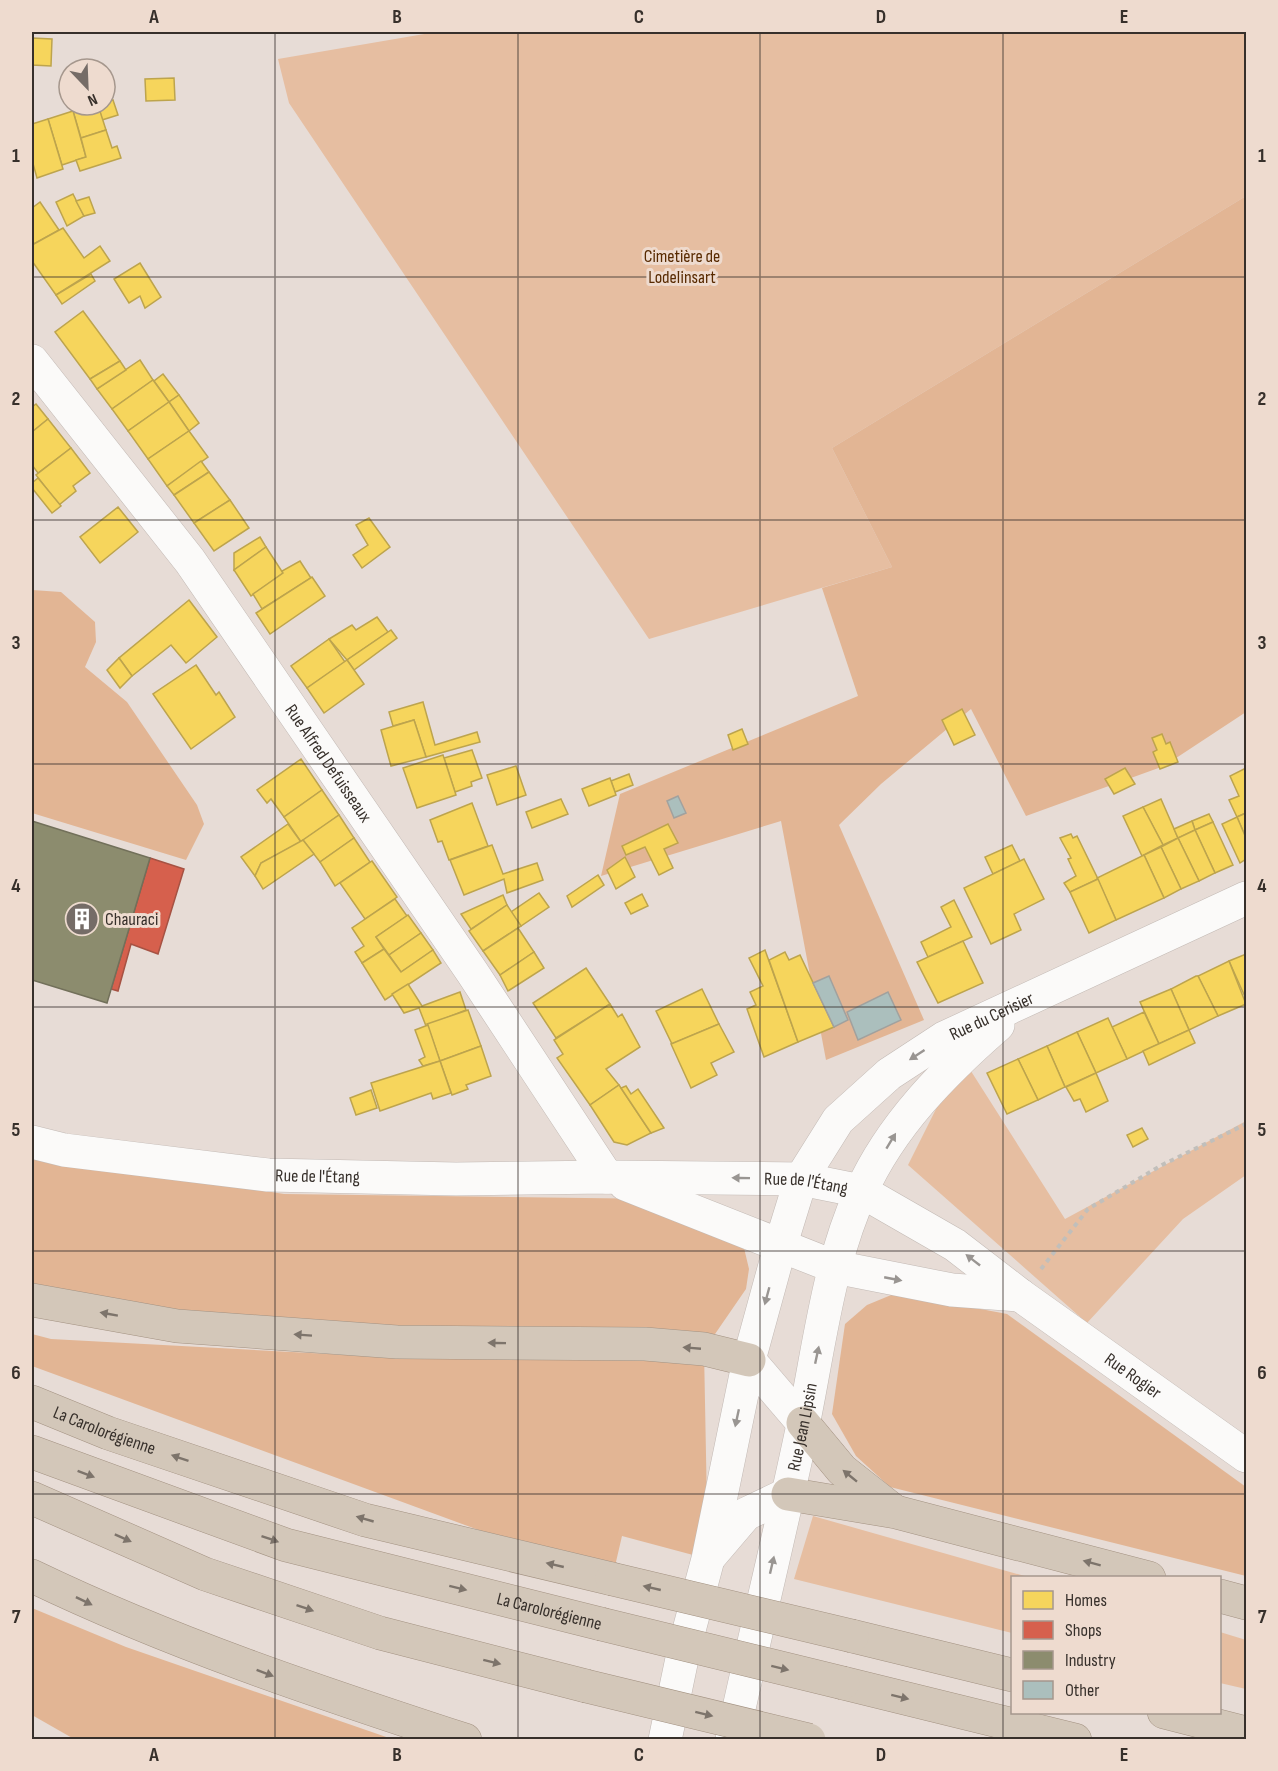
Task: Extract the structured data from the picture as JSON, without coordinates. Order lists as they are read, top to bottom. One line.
{"streets":{"highway":["La Carolorégienne"],"street":["Rue Alfred Defuisseaux","Rue du Cerisier","Rue de l'Étang","Rue Rogier","Rue Jean Lipsin"]},"crossings":[["Rue Alfred Defuisseaux","Rue de l'Étang"],["Rue du Cerisier","Rue de l'Étang"],["Rue du Cerisier","Rue Rogier"],["Rue du Cerisier","Rue Jean Lipsin"],["Rue de l'Étang","Rue Rogier"],["Rue de l'Étang","Rue Jean Lipsin"],["Rue Rogier","Rue Jean Lipsin"]],"parks":["Cimetière de Lodelinsart"],"places":{"building":["Chauraci"]},"legend":["Homes","Shops","Industry","Other"],"north":"bottom right","grid":{"columns":["A","B","C","D","E"],"rows":["1","2","3","4","5","6","7"]}}
